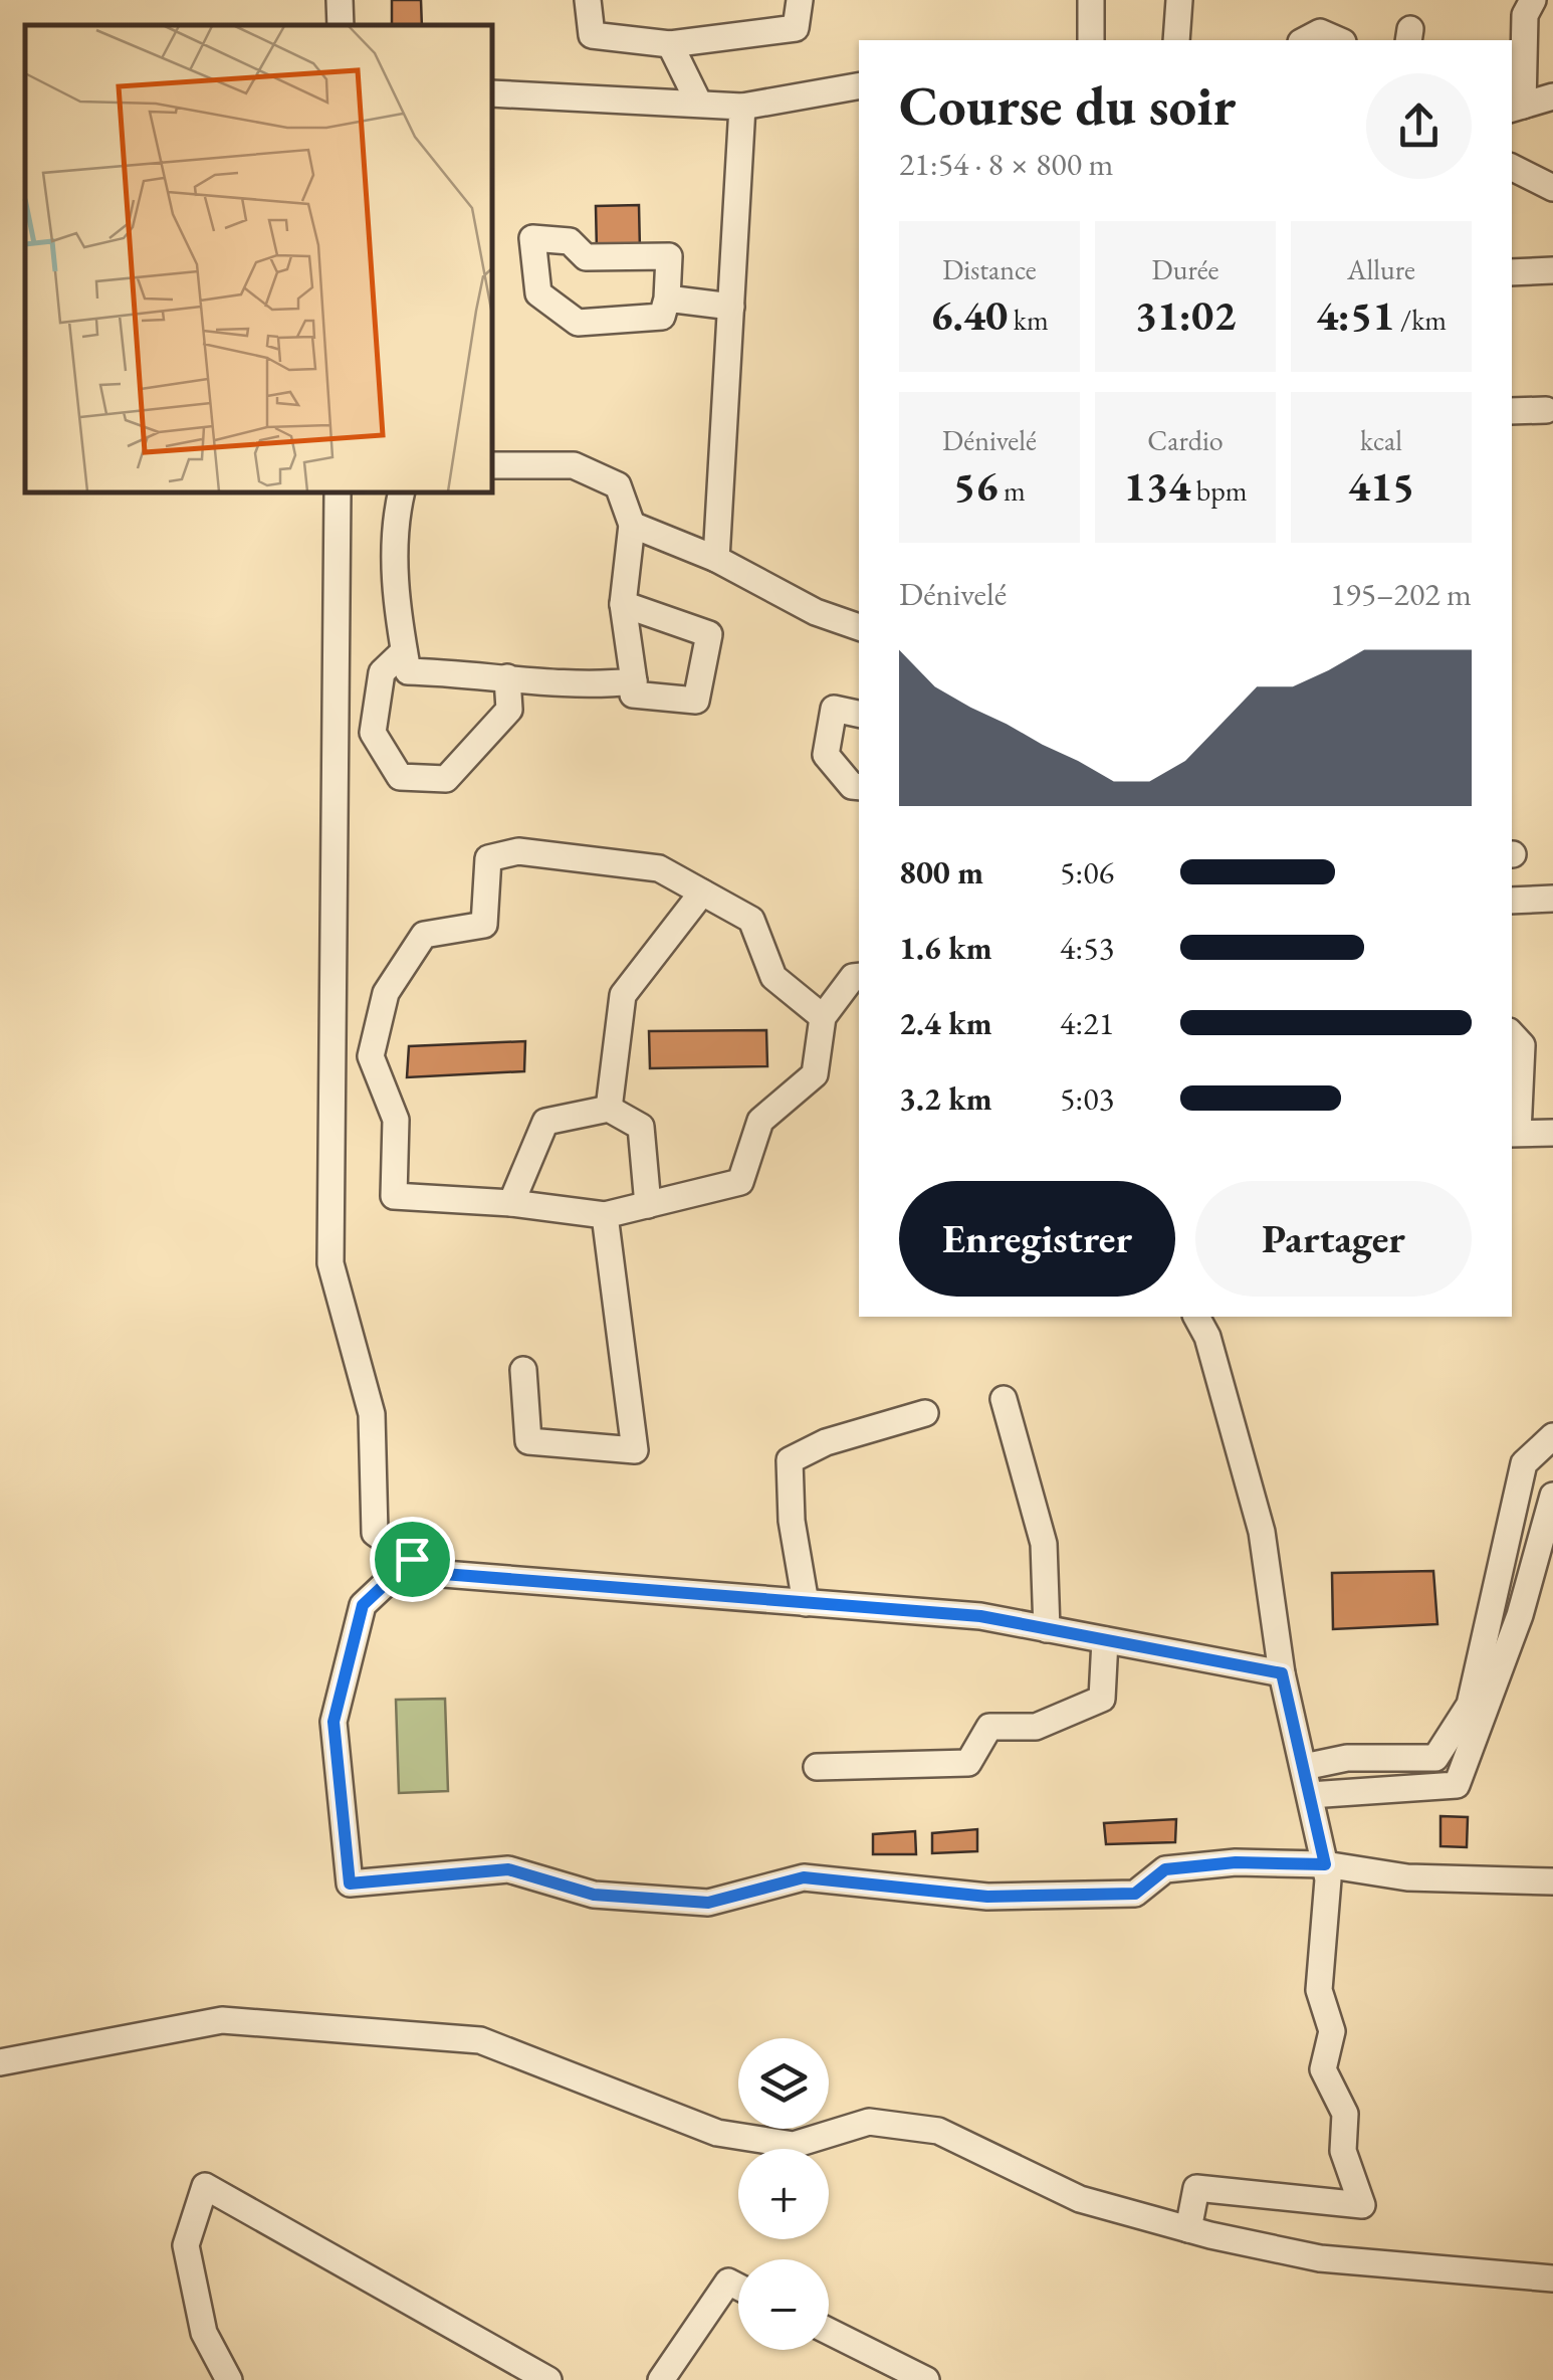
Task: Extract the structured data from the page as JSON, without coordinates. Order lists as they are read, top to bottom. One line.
{"page":{"heading":["Course du soir","21:54 · 8 × 800 m"],"stats":[["Distance","6.40 km"],["Durée","31:02"],["Allure","4:51 /km"],["Dénivelé","56 m"],["Cardio","134 bpm"],["kcal","415"]],"chart":["Dénivelé","195–202 m"],"list":[{"name":"800 m","note":"5:06"},{"name":"1.6 km","note":"4:53"},{"name":"2.4 km","note":"4:21"},{"name":"3.2 km","note":"5:03"}],"buttons":["Enregistrer","Partager"],"map_buttons":["+","−"]}}
